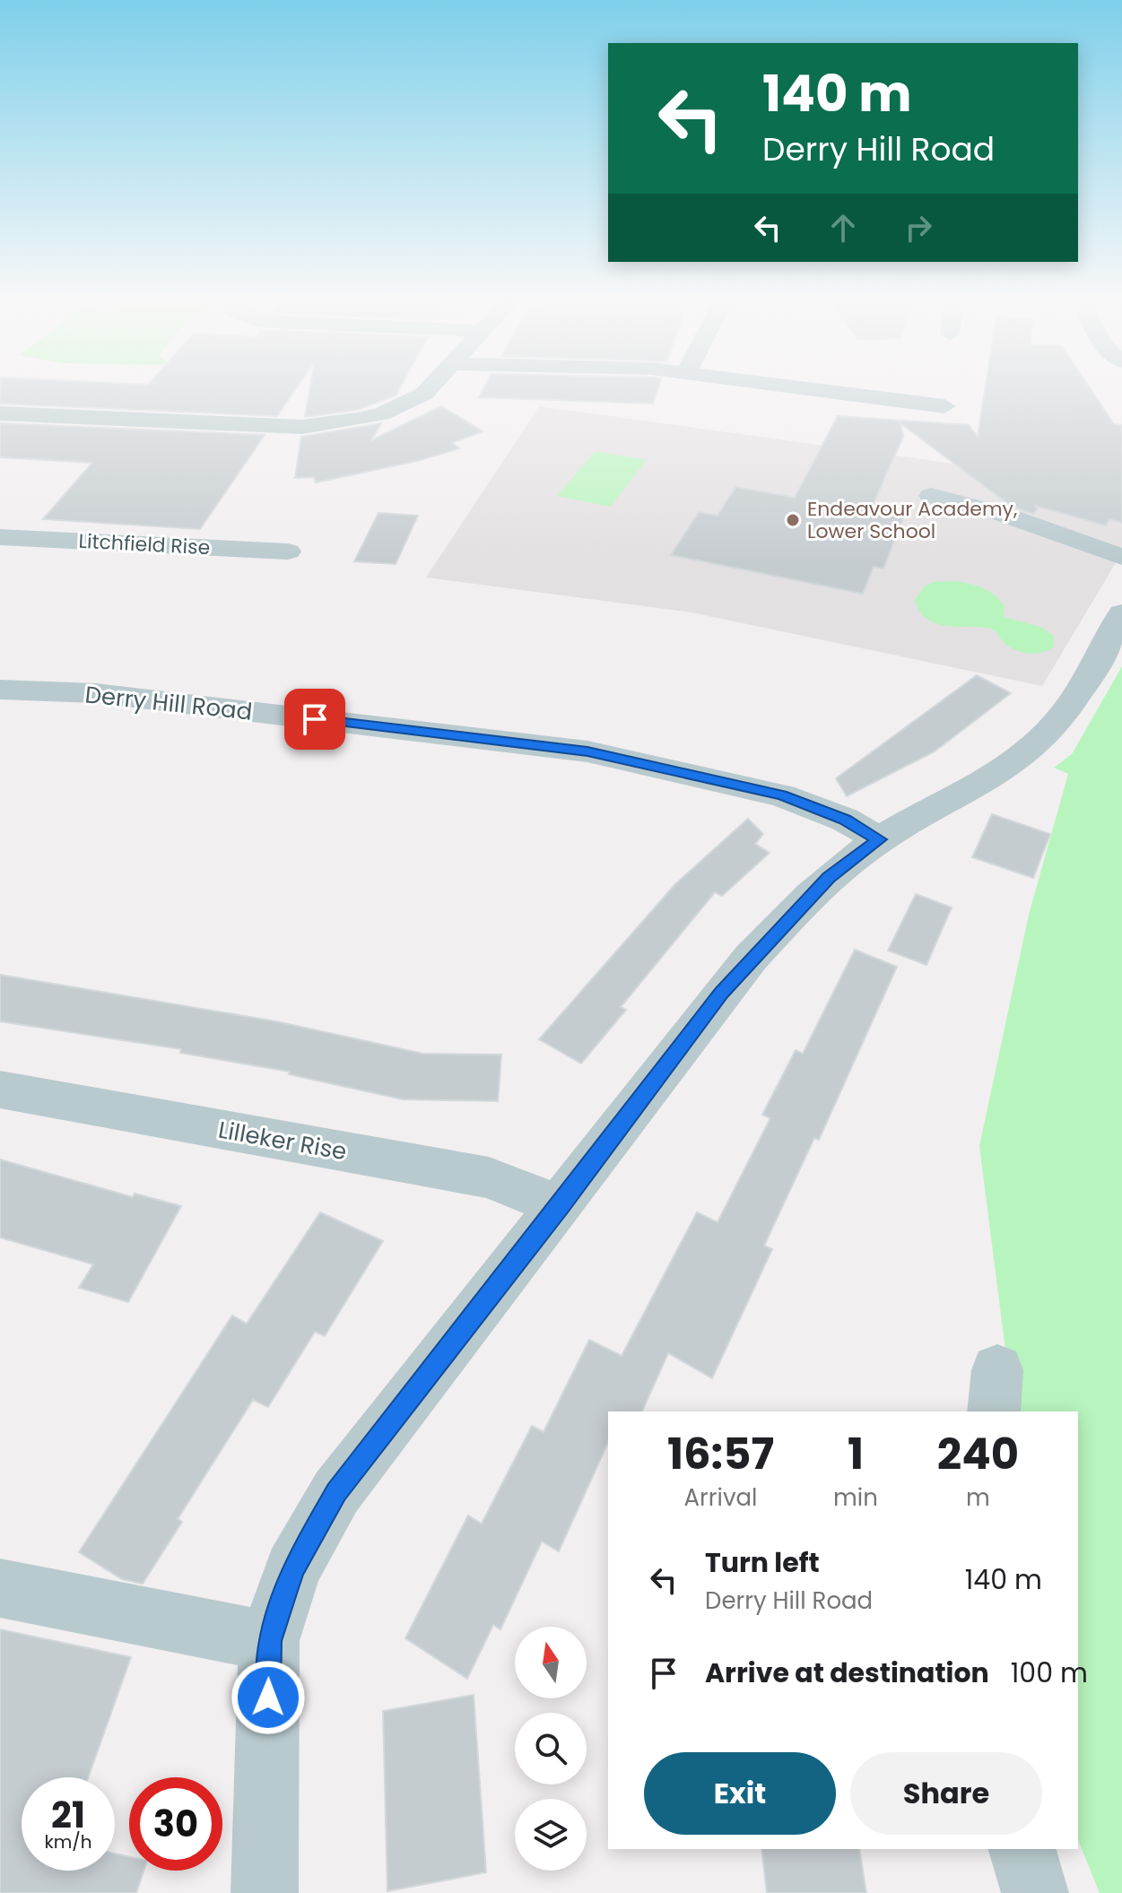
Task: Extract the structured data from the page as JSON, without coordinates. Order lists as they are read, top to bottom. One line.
{"streets":{"street":["Litchfield Rise","Derry Hill Road","Lilleker Rise"]},"places":["Endeavour Academy, Lower School"],"north":"top","page":{"turn":["140 m","Derry Hill Road"],"eta":["16:57","Arrival","1","min","240","m"],"list":[{"name":"Turn left","note":"Derry Hill Road","value":"140 m"},{"name":"Arrive at destination","value":"100 m"}],"buttons":["Exit","Share"],"speed":"21 km/h","limit":"30"}}
